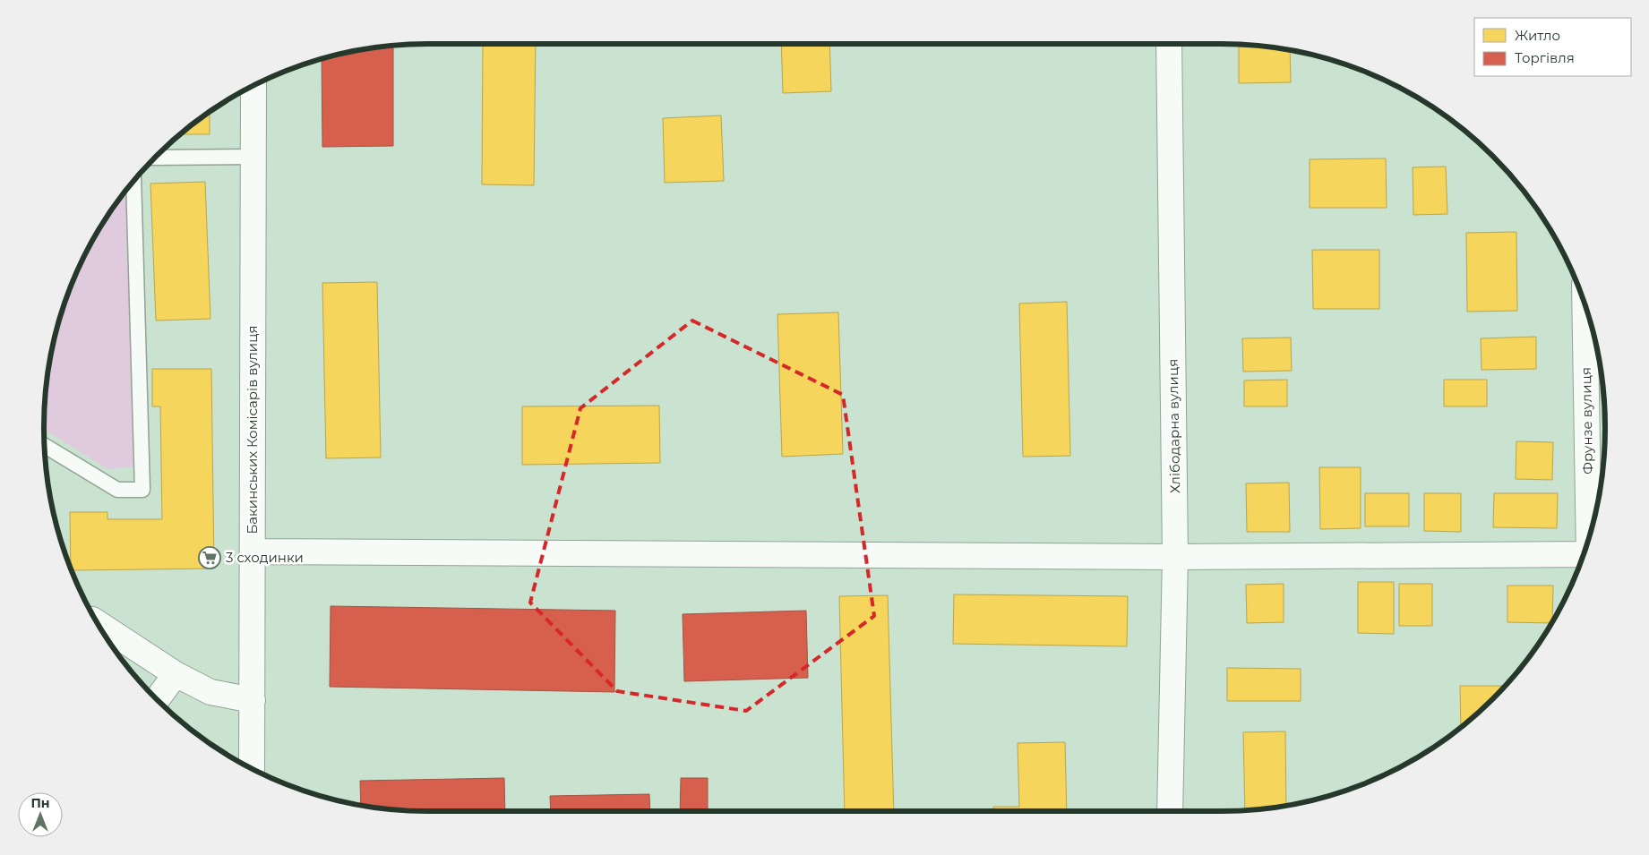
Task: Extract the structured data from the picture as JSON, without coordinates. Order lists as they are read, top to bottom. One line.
{"streets":{"street":["Фрунзе вулиця","Хлібодарна вулиця","Бакинських Комісарів вулиця"]},"places":{"supermarket":["3 сходинки"]},"legend":["Житло","Торгівля"],"north":"top"}
